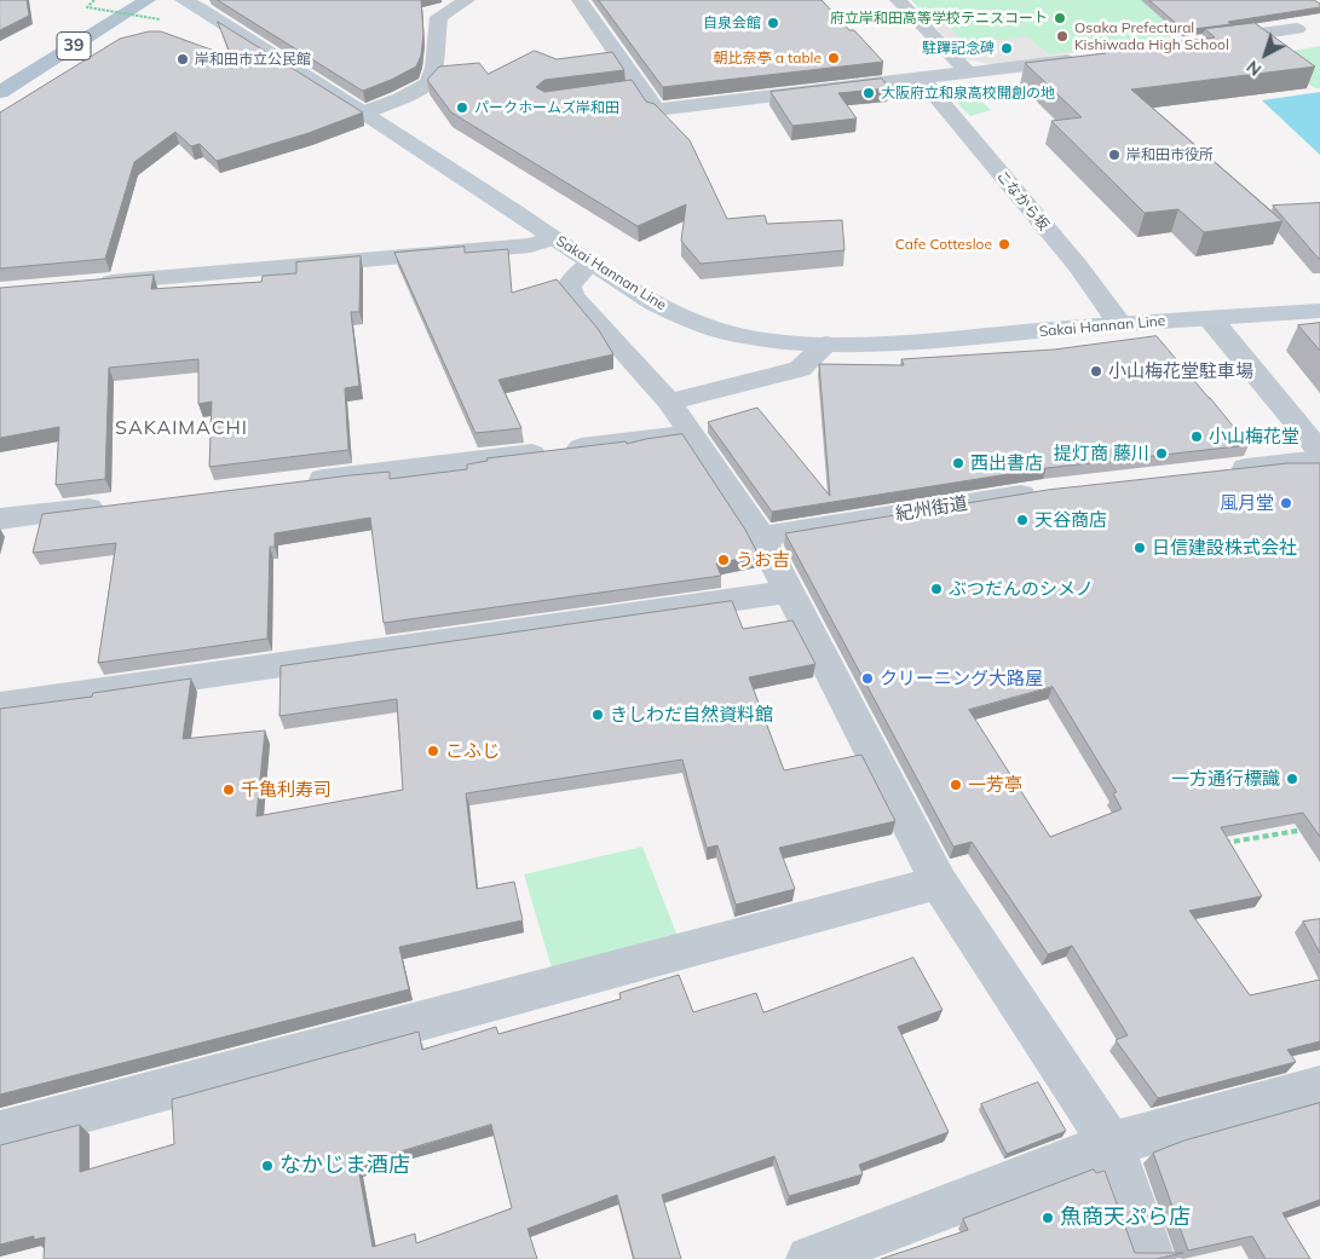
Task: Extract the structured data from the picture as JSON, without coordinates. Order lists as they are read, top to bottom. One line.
{"streets":{"main road":["39","Sakai Hannan Line"],"street":["こなから坂","紀州街道"]},"crossings":[["こなから坂","Sakai Hannan Line"]],"districts":["SAKAIMACHI"],"places":["府立岸和田高等学校テニスコート","自泉会館","Osaka Prefectural Kishiwada High School","駐蹕記念碑","朝比奈亭 a table","岸和田市立公民館","大阪府立和泉高校開創の地","パークホームズ岸和田","岸和田市役所","Cafe Cottesloe","小山梅花堂駐車場","小山梅花堂","提灯商 藤川","西出書店","風月堂","天谷商店","日信建設株式会社","うお吉","ぶつだんのシメノ","クリーニング大路屋","きしわだ自然資料館","こふじ","一方通行標識","一芳亭","千亀利寿司","なかじま酒店","魚商天ぷら店"],"north":"bottom left"}
